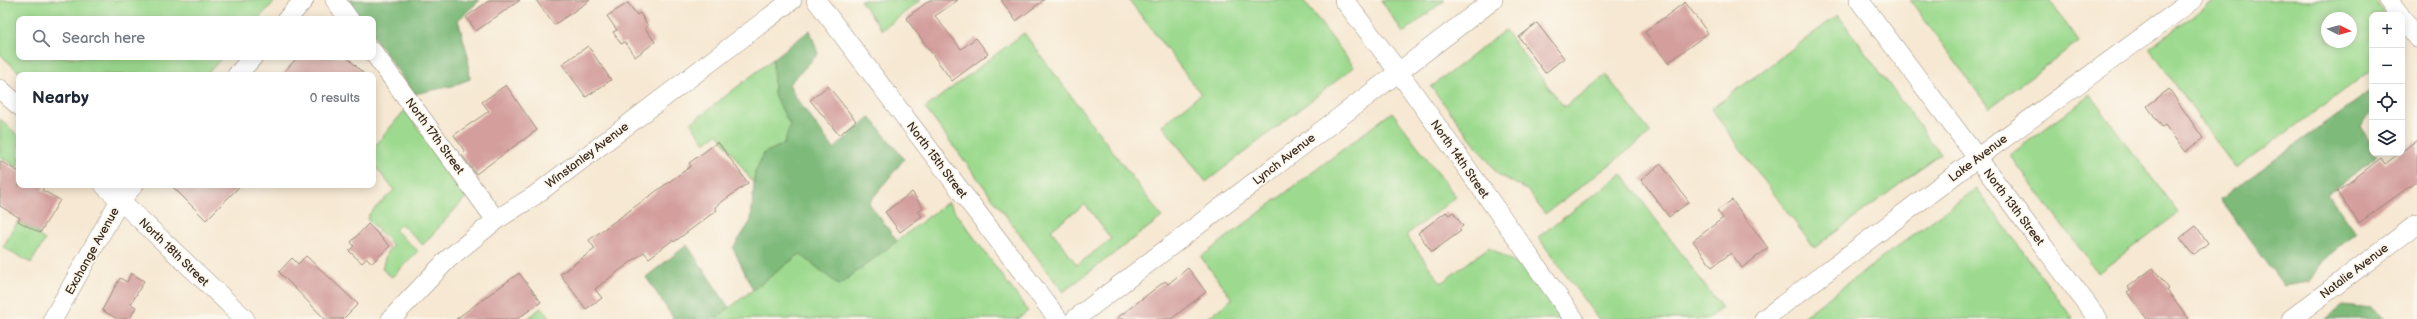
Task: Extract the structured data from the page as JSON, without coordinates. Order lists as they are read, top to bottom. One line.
{"streets":{"street":["North 17th Street","Winstanley Avenue","Lake Avenue","Lynch Avenue","North 14th Street","North 15th Street","North 13th Street","Exchange Avenue","North 18th Street","Natalie Avenue"]},"crossings":[["North 17th Street","Winstanley Avenue"],["Lake Avenue","North 13th Street"],["Lynch Avenue","North 14th Street"],["Exchange Avenue","North 18th Street"]],"north":"right","page":{"map_buttons":["+","−"],"search":"Search here","heading":["Nearby","0 results"]}}
